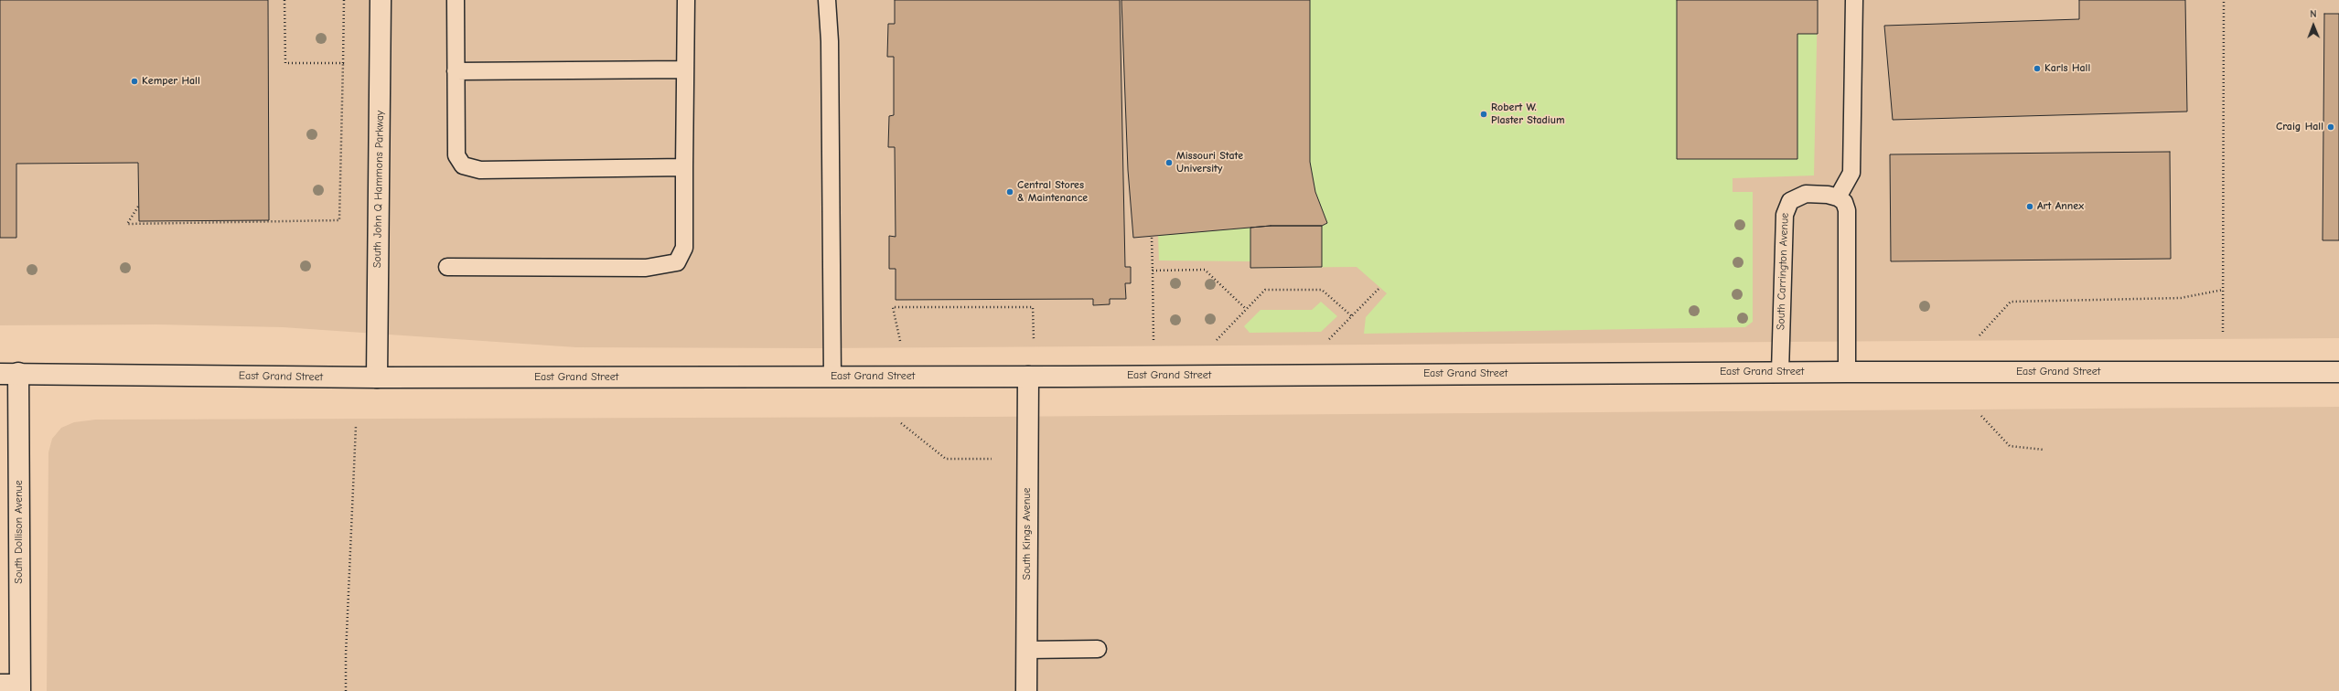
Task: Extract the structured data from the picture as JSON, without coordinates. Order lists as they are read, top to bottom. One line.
{"streets":{"main road":["South John Q Hammons Parkway","East Grand Street","South Dollison Avenue","South Kings Avenue"],"lane":["South Carrington Avenue"]},"crossings":[["South John Q Hammons Parkway","East Grand Street"],["South Carrington Avenue","East Grand Street"],["East Grand Street","South Dollison Avenue"],["East Grand Street","South Kings Avenue"]],"places":["Karls Hall","Kemper Hall","Robert W. Plaster Stadium","Craig Hall","Missouri State University","Central Stores & Maintenance","Art Annex"],"north":"top"}
